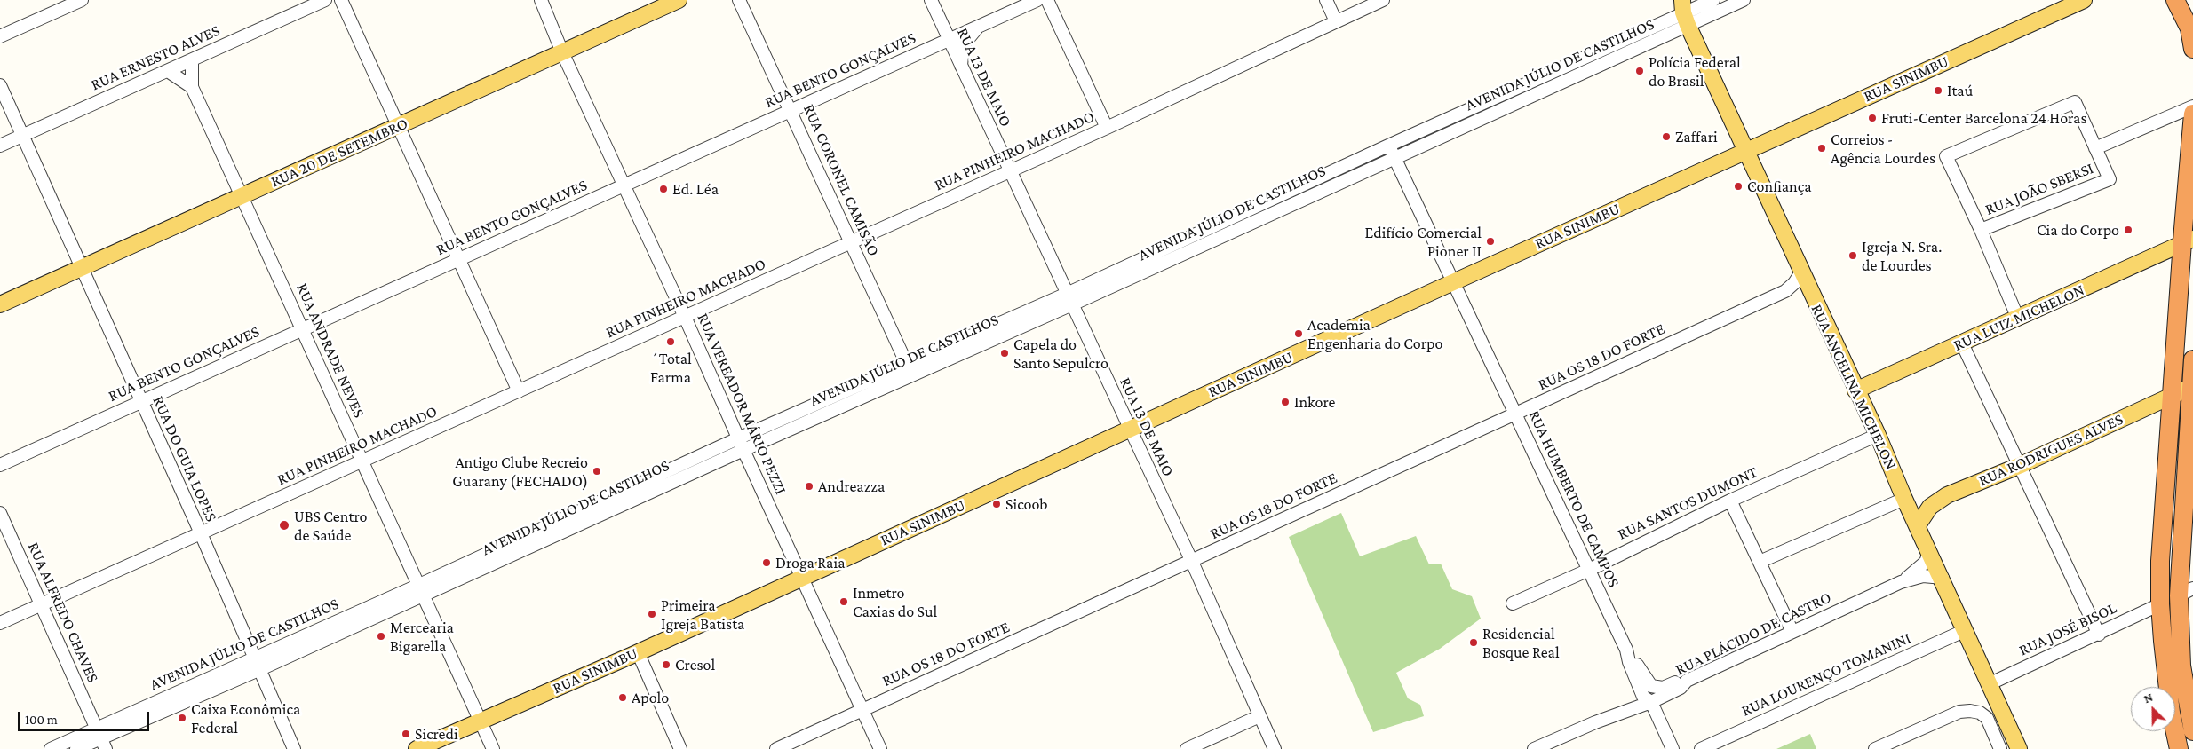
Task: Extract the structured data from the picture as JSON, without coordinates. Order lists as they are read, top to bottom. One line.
{"streets":{"main road":["RUA SINIMBU","RUA 20 DE SETEMBRO","RUA LUIZ MICHELON","RUA ANGELINA MICHELON","RUA RODRIGUES ALVES"],"street":["RUA ERNESTO ALVES","AVENIDA JÚLIO DE CASTILHOS","RUA BENTO GONÇALVES","RUA 13 DE MAIO","RUA PINHEIRO MACHADO","RUA CORONEL CAMISÃO","RUA JOÃO SBERSI","RUA ANDRADE NEVES","RUA OS 18 DO FORTE","RUA VEREADOR MÁRIO PEZZI","RUA DO GUIA LOPES","RUA HUMBERTO DE CAMPOS","RUA SANTOS DUMONT","RUA ALFREDO CHAVES","RUA JOSÉ BISOL","RUA PLÁCIDO DE CASTRO","RUA LOURENÇO TOMANINI"]},"crossings":[["RUA ERNESTO ALVES","RUA ANDRADE NEVES"],["RUA ERNESTO ALVES","RUA DO GUIA LOPES"],["AVENIDA JÚLIO DE CASTILHOS","RUA 13 DE MAIO"],["AVENIDA JÚLIO DE CASTILHOS","RUA CORONEL CAMISÃO"],["AVENIDA JÚLIO DE CASTILHOS","RUA ANDRADE NEVES"],["AVENIDA JÚLIO DE CASTILHOS","RUA ANGELINA MICHELON"],["AVENIDA JÚLIO DE CASTILHOS","RUA VEREADOR MÁRIO PEZZI"],["AVENIDA JÚLIO DE CASTILHOS","RUA DO GUIA LOPES"],["AVENIDA JÚLIO DE CASTILHOS","RUA HUMBERTO DE CAMPOS"],["AVENIDA JÚLIO DE CASTILHOS","RUA ALFREDO CHAVES"],["RUA BENTO GONÇALVES","RUA 13 DE MAIO"],["RUA BENTO GONÇALVES","RUA CORONEL CAMISÃO"],["RUA BENTO GONÇALVES","RUA ANDRADE NEVES"],["RUA BENTO GONÇALVES","RUA VEREADOR MÁRIO PEZZI"],["RUA BENTO GONÇALVES","RUA DO GUIA LOPES"],["RUA 13 DE MAIO","RUA SINIMBU"],["RUA 13 DE MAIO","RUA PINHEIRO MACHADO"],["RUA 13 DE MAIO","RUA OS 18 DO FORTE"],["RUA SINIMBU","RUA ANDRADE NEVES"],["RUA SINIMBU","RUA ANGELINA MICHELON"],["RUA SINIMBU","RUA VEREADOR MÁRIO PEZZI"],["RUA SINIMBU","RUA HUMBERTO DE CAMPOS"],["RUA PINHEIRO MACHADO","RUA CORONEL CAMISÃO"],["RUA PINHEIRO MACHADO","RUA ANDRADE NEVES"],["RUA PINHEIRO MACHADO","RUA VEREADOR MÁRIO PEZZI"],["RUA PINHEIRO MACHADO","RUA DO GUIA LOPES"],["RUA PINHEIRO MACHADO","RUA ALFREDO CHAVES"],["RUA 20 DE SETEMBRO","RUA ANDRADE NEVES"],["RUA 20 DE SETEMBRO","RUA VEREADOR MÁRIO PEZZI"],["RUA 20 DE SETEMBRO","RUA DO GUIA LOPES"],["RUA LUIZ MICHELON","RUA ANGELINA MICHELON"],["RUA OS 18 DO FORTE","RUA ANGELINA MICHELON"],["RUA OS 18 DO FORTE","RUA VEREADOR MÁRIO PEZZI"],["RUA OS 18 DO FORTE","RUA HUMBERTO DE CAMPOS"],["RUA ANGELINA MICHELON","RUA RODRIGUES ALVES"],["RUA ANGELINA MICHELON","RUA SANTOS DUMONT"],["RUA ANGELINA MICHELON","RUA JOSÉ BISOL"],["RUA ANGELINA MICHELON","RUA PLÁCIDO DE CASTRO"],["RUA ANGELINA MICHELON","RUA LOURENÇO TOMANINI"],["RUA HUMBERTO DE CAMPOS","RUA SANTOS DUMONT"],["RUA HUMBERTO DE CAMPOS","RUA PLÁCIDO DE CASTRO"]],"places":["Polícia Federal do Brasil","Itaú","Fruti-Center Barcelona 24 Horas","Zaffari","Correios - Agência Lourdes","Confiança","Ed. Léa","Cia do Corpo","Edifício Comercial Pioner II","Igreja N. Sra. de Lourdes","Academia Engenharia do Corpo","´Total Farma","Capela do Santo Sepulcro","Inkore","Antigo Clube Recreio Guarany (FECHADO)","Andreazza","Sicoob","UBS Centro de Saúde","Droga Raia","Inmetro Caxias do Sul","Primeira Igreja Batista","Mercearia Bigarella","Residencial Bosque Real","Cresol","Apolo","Caixa Econômica Federal","Sicredi"],"scale_bar":"100 m","north":"top left"}
